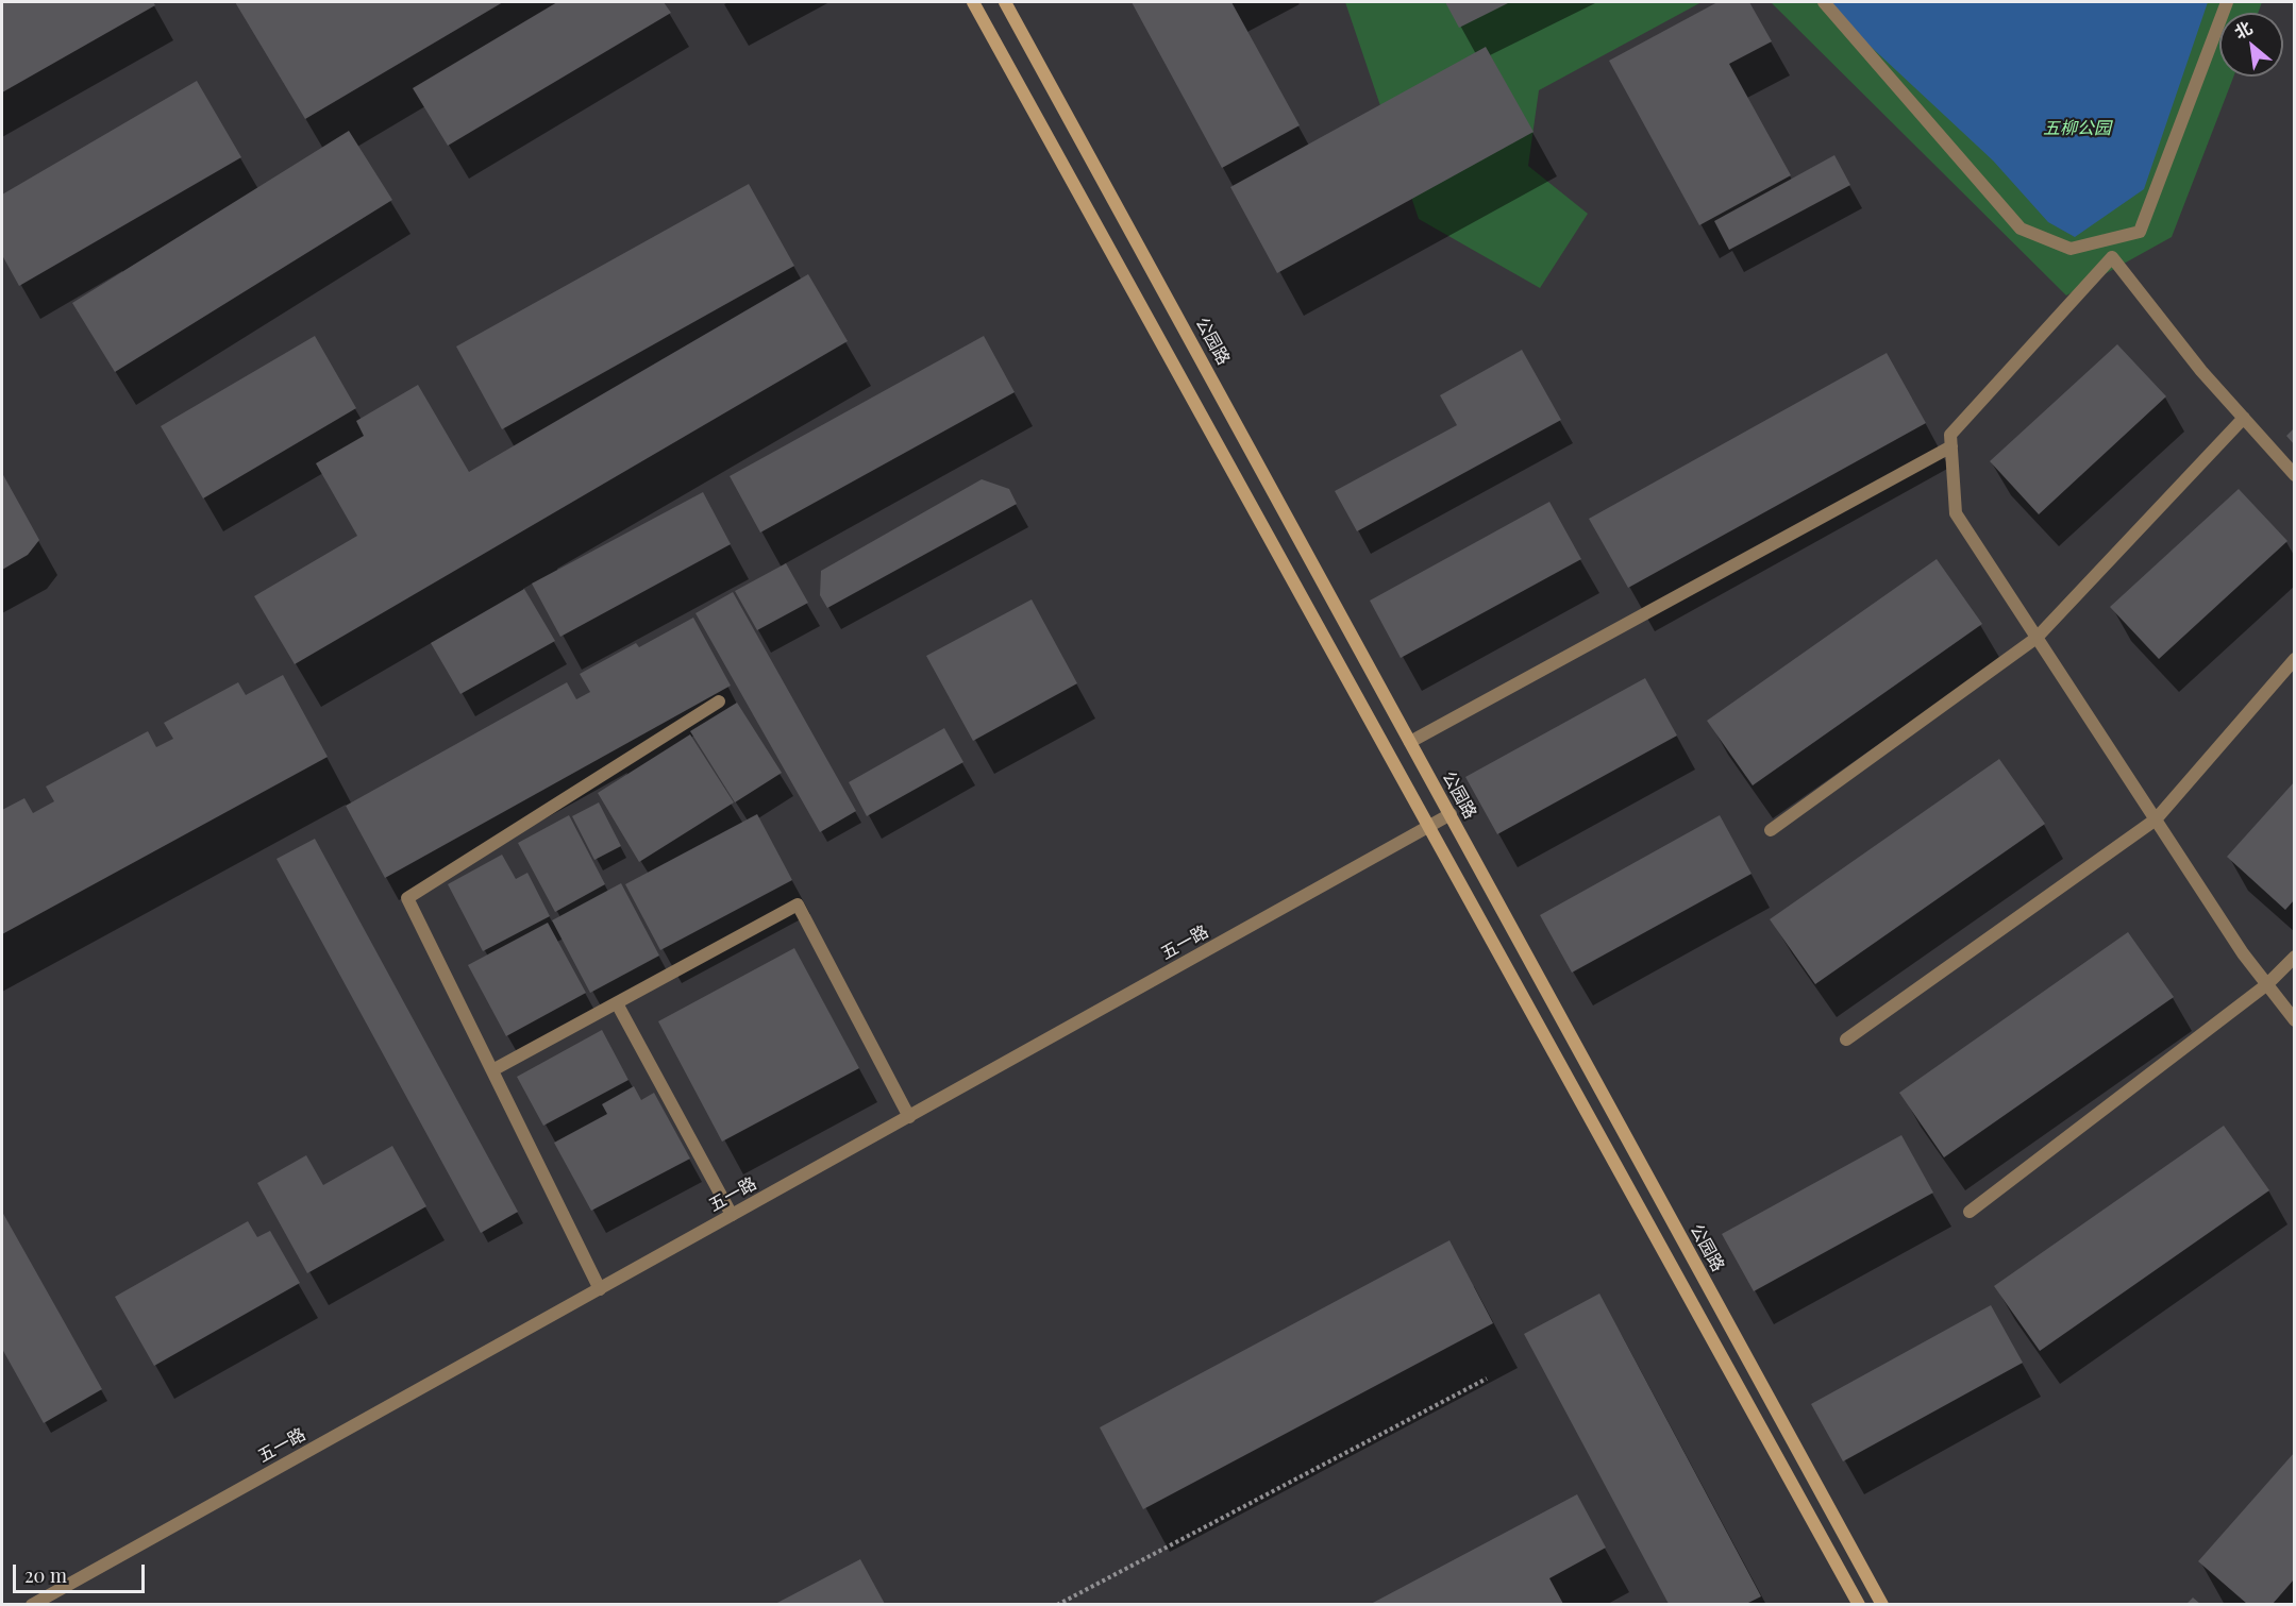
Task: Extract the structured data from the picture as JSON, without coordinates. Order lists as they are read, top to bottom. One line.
{"streets":{"street":["公园路","五一路"]},"crossings":[["公园路","五一路"]],"parks":["五柳公园"],"scale_bar":"20 m","north":"top left"}
